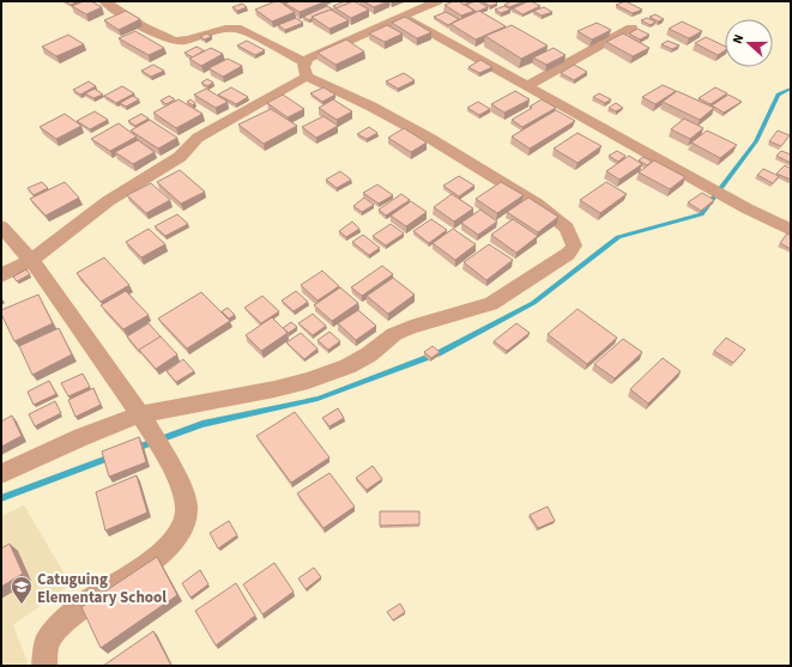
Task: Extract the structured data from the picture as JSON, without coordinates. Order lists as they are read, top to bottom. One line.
{"places":{"school or university":["Catuguing Elementary School"]},"north":"left"}
